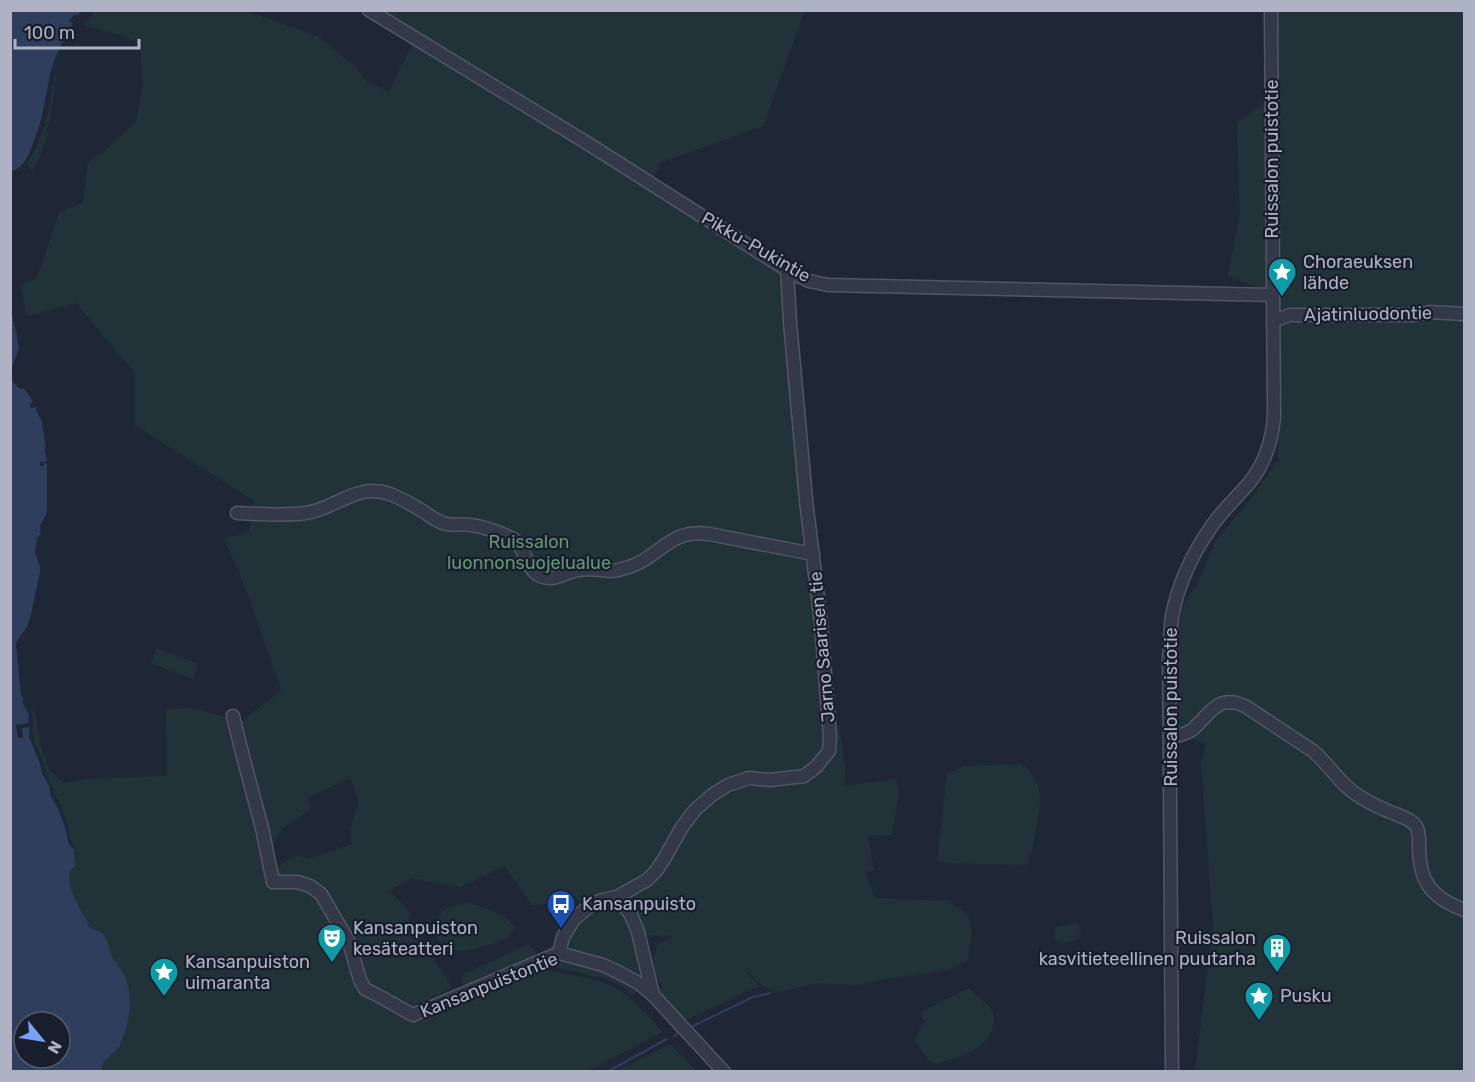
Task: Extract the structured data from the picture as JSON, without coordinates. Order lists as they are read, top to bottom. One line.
{"streets":{"street":["Ruissalon puistotie","Pikku-Pukintie","Ajatinluodontie","Jarno Saarisen tie","Kansanpuistontie"]},"crossings":[["Ruissalon puistotie","Pikku-Pukintie"],["Ruissalon puistotie","Ajatinluodontie"],["Pikku-Pukintie","Jarno Saarisen tie"],["Jarno Saarisen tie","Kansanpuistontie"]],"parks":["Ruissalon luonnonsuojelualue"],"places":{"place":["Choraeuksen lähde","Kansanpuiston uimaranta","Pusku"],"bus stop":["Kansanpuisto"],"theatre":["Kansanpuiston kesäteatteri"],"building":["Ruissalon kasvitieteellinen puutarha"]},"scale_bar":"100 m","north":"bottom right"}
